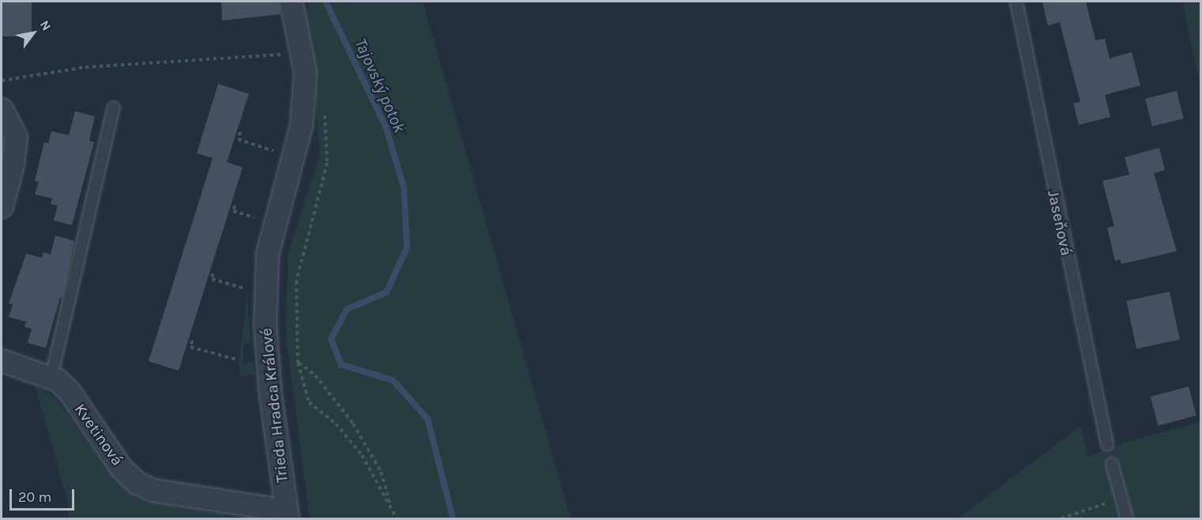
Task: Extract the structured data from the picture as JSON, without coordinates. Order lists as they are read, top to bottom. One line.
{"streets":{"street":["Trieda Hradca Králové","Kvetinová"],"lane":["Jaseňová"]},"crossings":[["Trieda Hradca Králové","Kvetinová"]],"water":["Tajovský potok"],"scale_bar":"20 m","north":"top right"}
